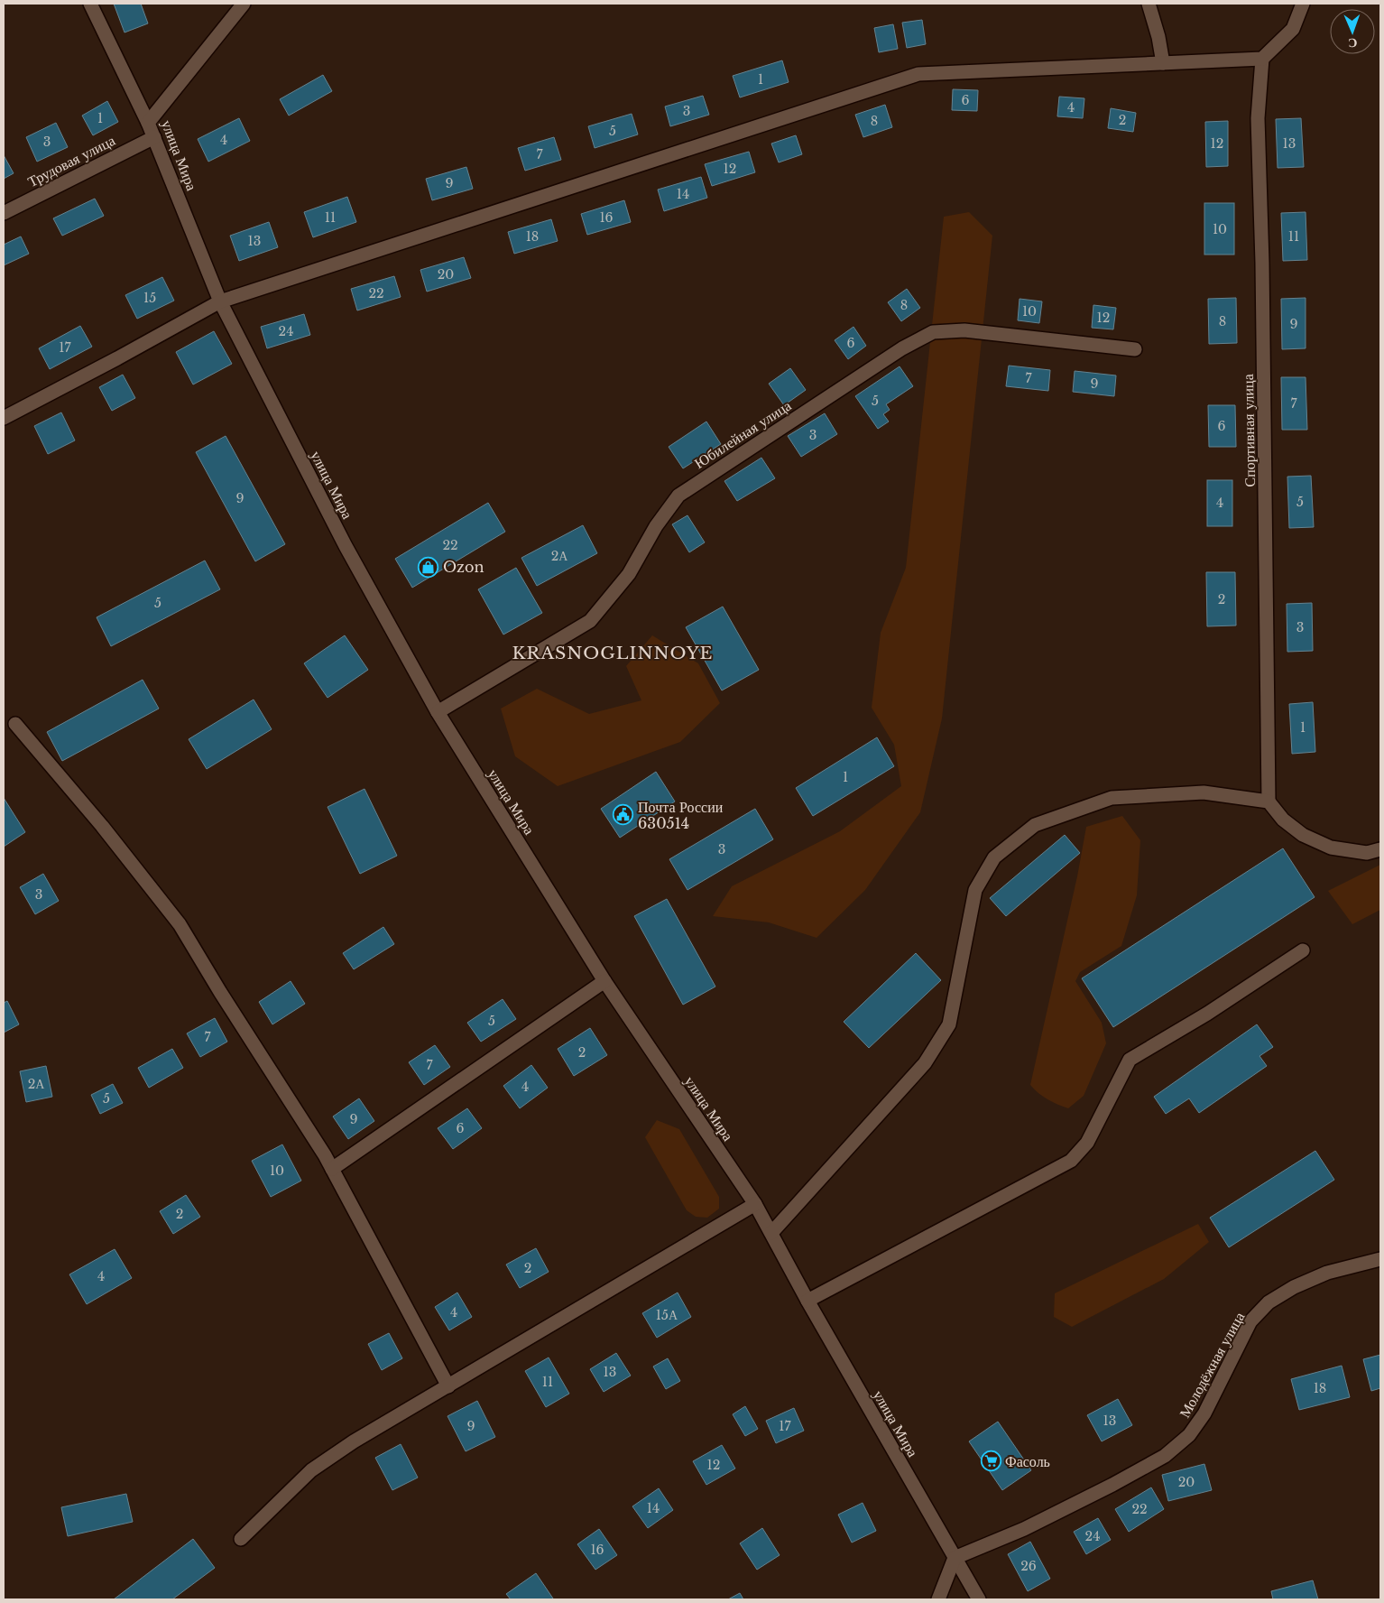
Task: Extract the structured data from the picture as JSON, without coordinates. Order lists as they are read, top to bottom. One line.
{"streets":{"street":["улица Мира","Трудовая улица","Спортивная улица","Юбилейная улица","Молодёжная улица"]},"crossings":[["улица Мира","Трудовая улица"],["улица Мира","Юбилейная улица"],["улица Мира","Молодёжная улица"]],"districts":["KRASNOGLINNOYE"],"places":{"shop":["Ozon"],"public building":["Почта России 630514"],"supermarket":["Фасоль"]},"house_numbers":["1","6","4","3","1","2","8","5","4","3","12","13","7","12","9","14","11","16","10","18","11","13","20","22","15","8","10","12","8","9","24","6","17","7","9","5","7","6","3","9","5","4","22","2А","2","5","3","1","1","3","3","5","7","2","7","2А","4","5","9","6","10","2","2","4","4","15А","13","11","18","13","9","17","12","20","14","22","24","16","26"],"north":"bottom"}
